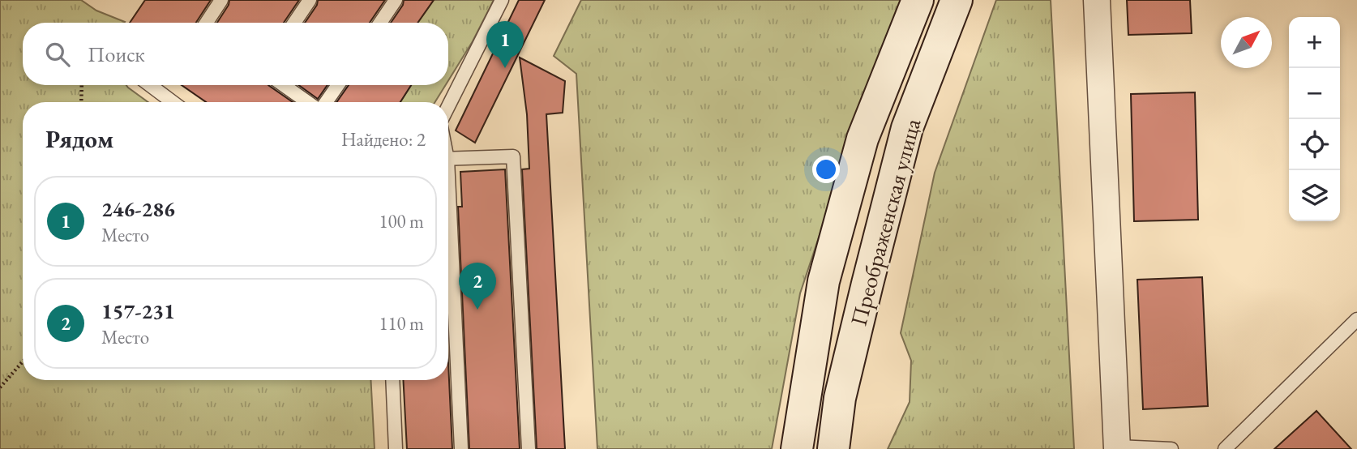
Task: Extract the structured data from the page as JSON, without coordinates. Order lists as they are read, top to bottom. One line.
{"streets":{"main road":["Преображенская улица"]},"north":"top right","page":{"map_buttons":["+","−"],"pins":["1","2"],"search":"Поиск","heading":["Рядом","Найдено: 2"],"list":[{"mark":"1","name":"246-286","note":"Место","value":"100 m"},{"mark":"2","name":"157-231","note":"Место","value":"110 m"}]}}
